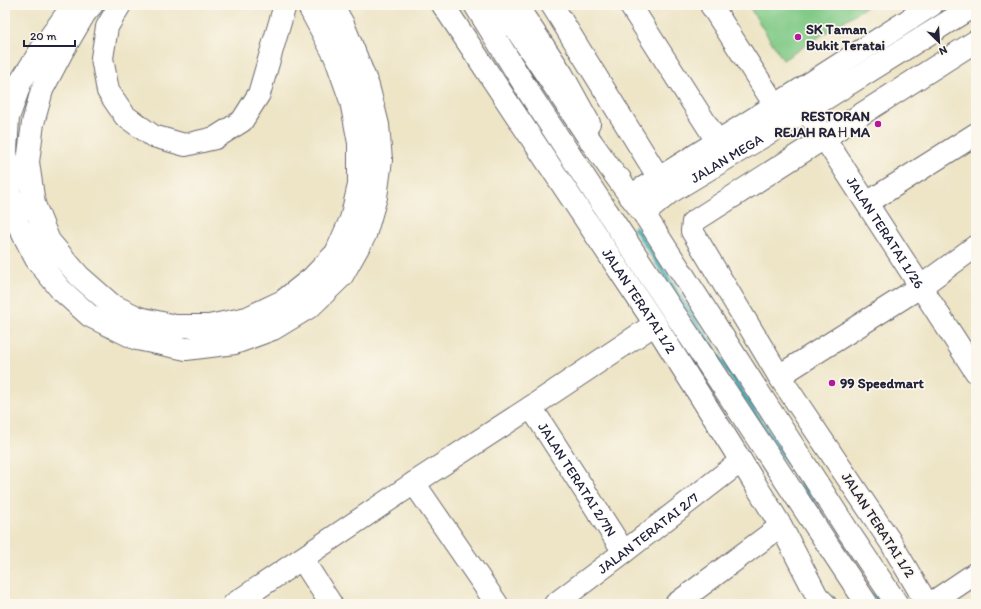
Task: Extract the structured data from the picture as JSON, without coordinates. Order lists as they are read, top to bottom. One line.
{"streets":{"main road":["JALAN MEGA","JALAN TERATAI 1/26","JALAN TERATAI 1/2","JALAN TERATAI 2/7N","JALAN TERATAI 2/7"]},"crossings":[["JALAN MEGA","JALAN TERATAI 1/26"],["JALAN MEGA","JALAN TERATAI 1/2"],["JALAN TERATAI 1/26","JALAN TERATAI 1/2"],["JALAN TERATAI 1/2","JALAN TERATAI 2/7"],["JALAN TERATAI 2/7N","JALAN TERATAI 2/7"]],"places":["SK Taman Bukit Teratai","RESTORAN REJAH RAＨMA","99 Speedmart"],"scale_bar":"20 m","north":"bottom right"}
